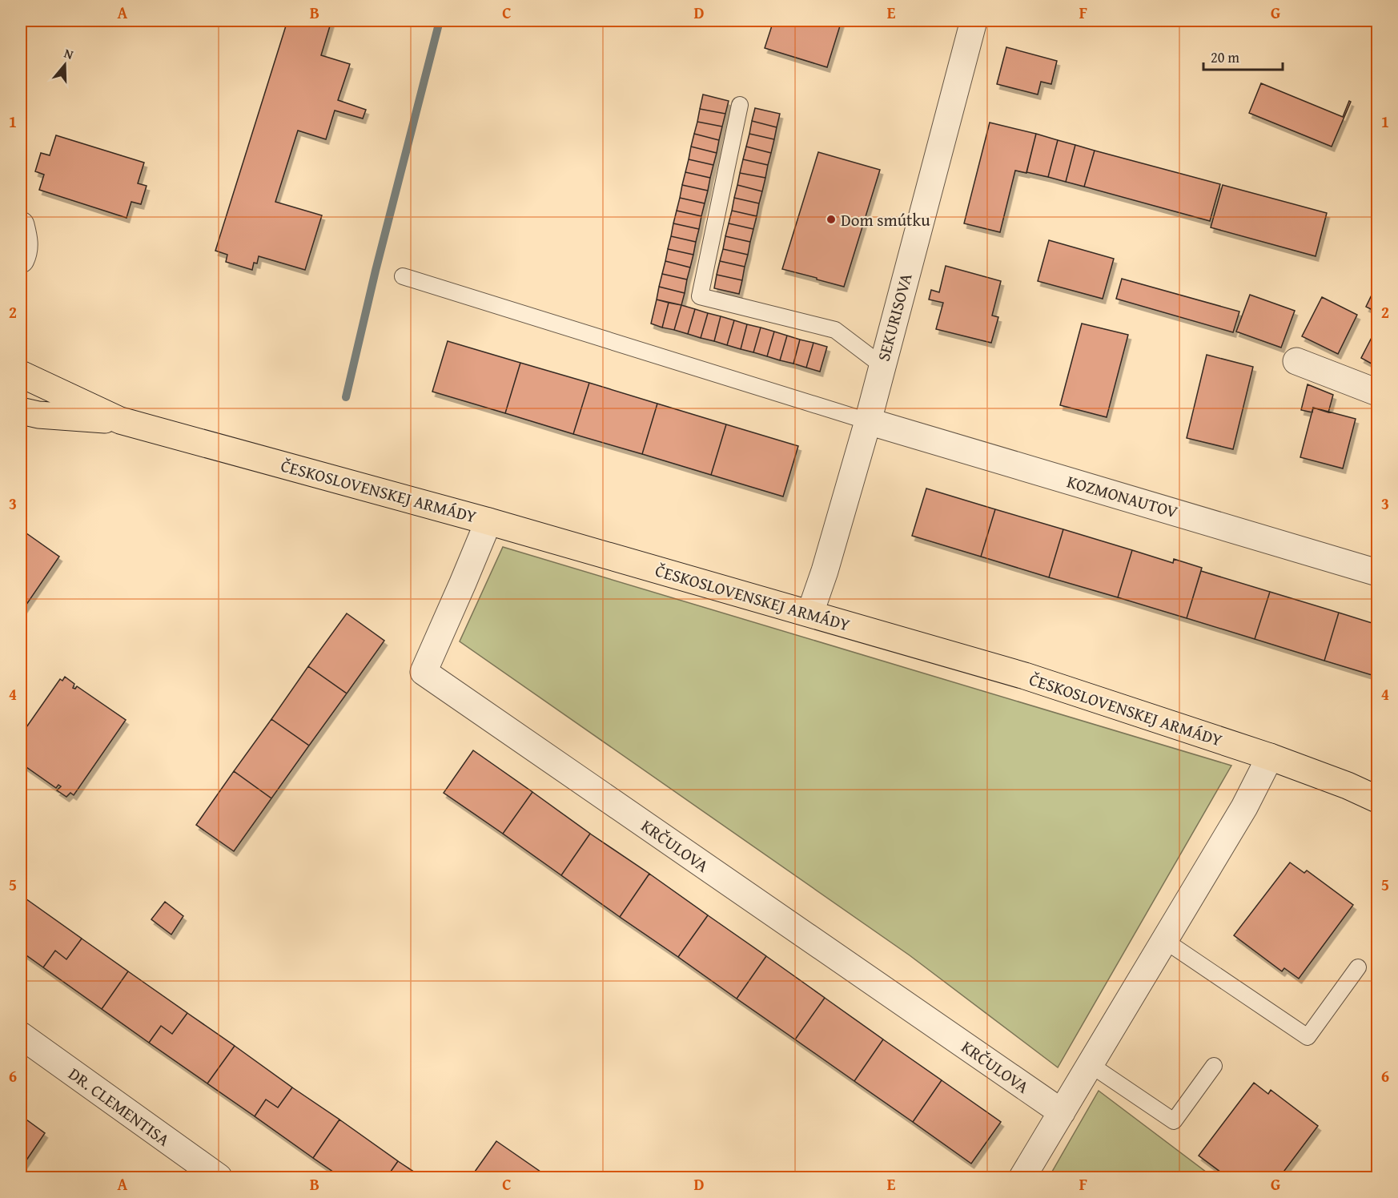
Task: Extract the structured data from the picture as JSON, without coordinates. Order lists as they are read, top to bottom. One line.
{"streets":{"main road":["ČESKOSLOVENSKEJ ARMÁDY"],"street":["SEKURISOVA","KOZMONAUTOV","KRČULOVA","DR. CLEMENTISA"]},"crossings":[["SEKURISOVA","ČESKOSLOVENSKEJ ARMÁDY"],["SEKURISOVA","KOZMONAUTOV"],["ČESKOSLOVENSKEJ ARMÁDY","KRČULOVA"]],"places":["Dom smútku"],"scale_bar":"20 m","north":"top","grid":{"columns":["A","B","C","D","E","F","G"],"rows":["1","2","3","4","5","6"]}}
